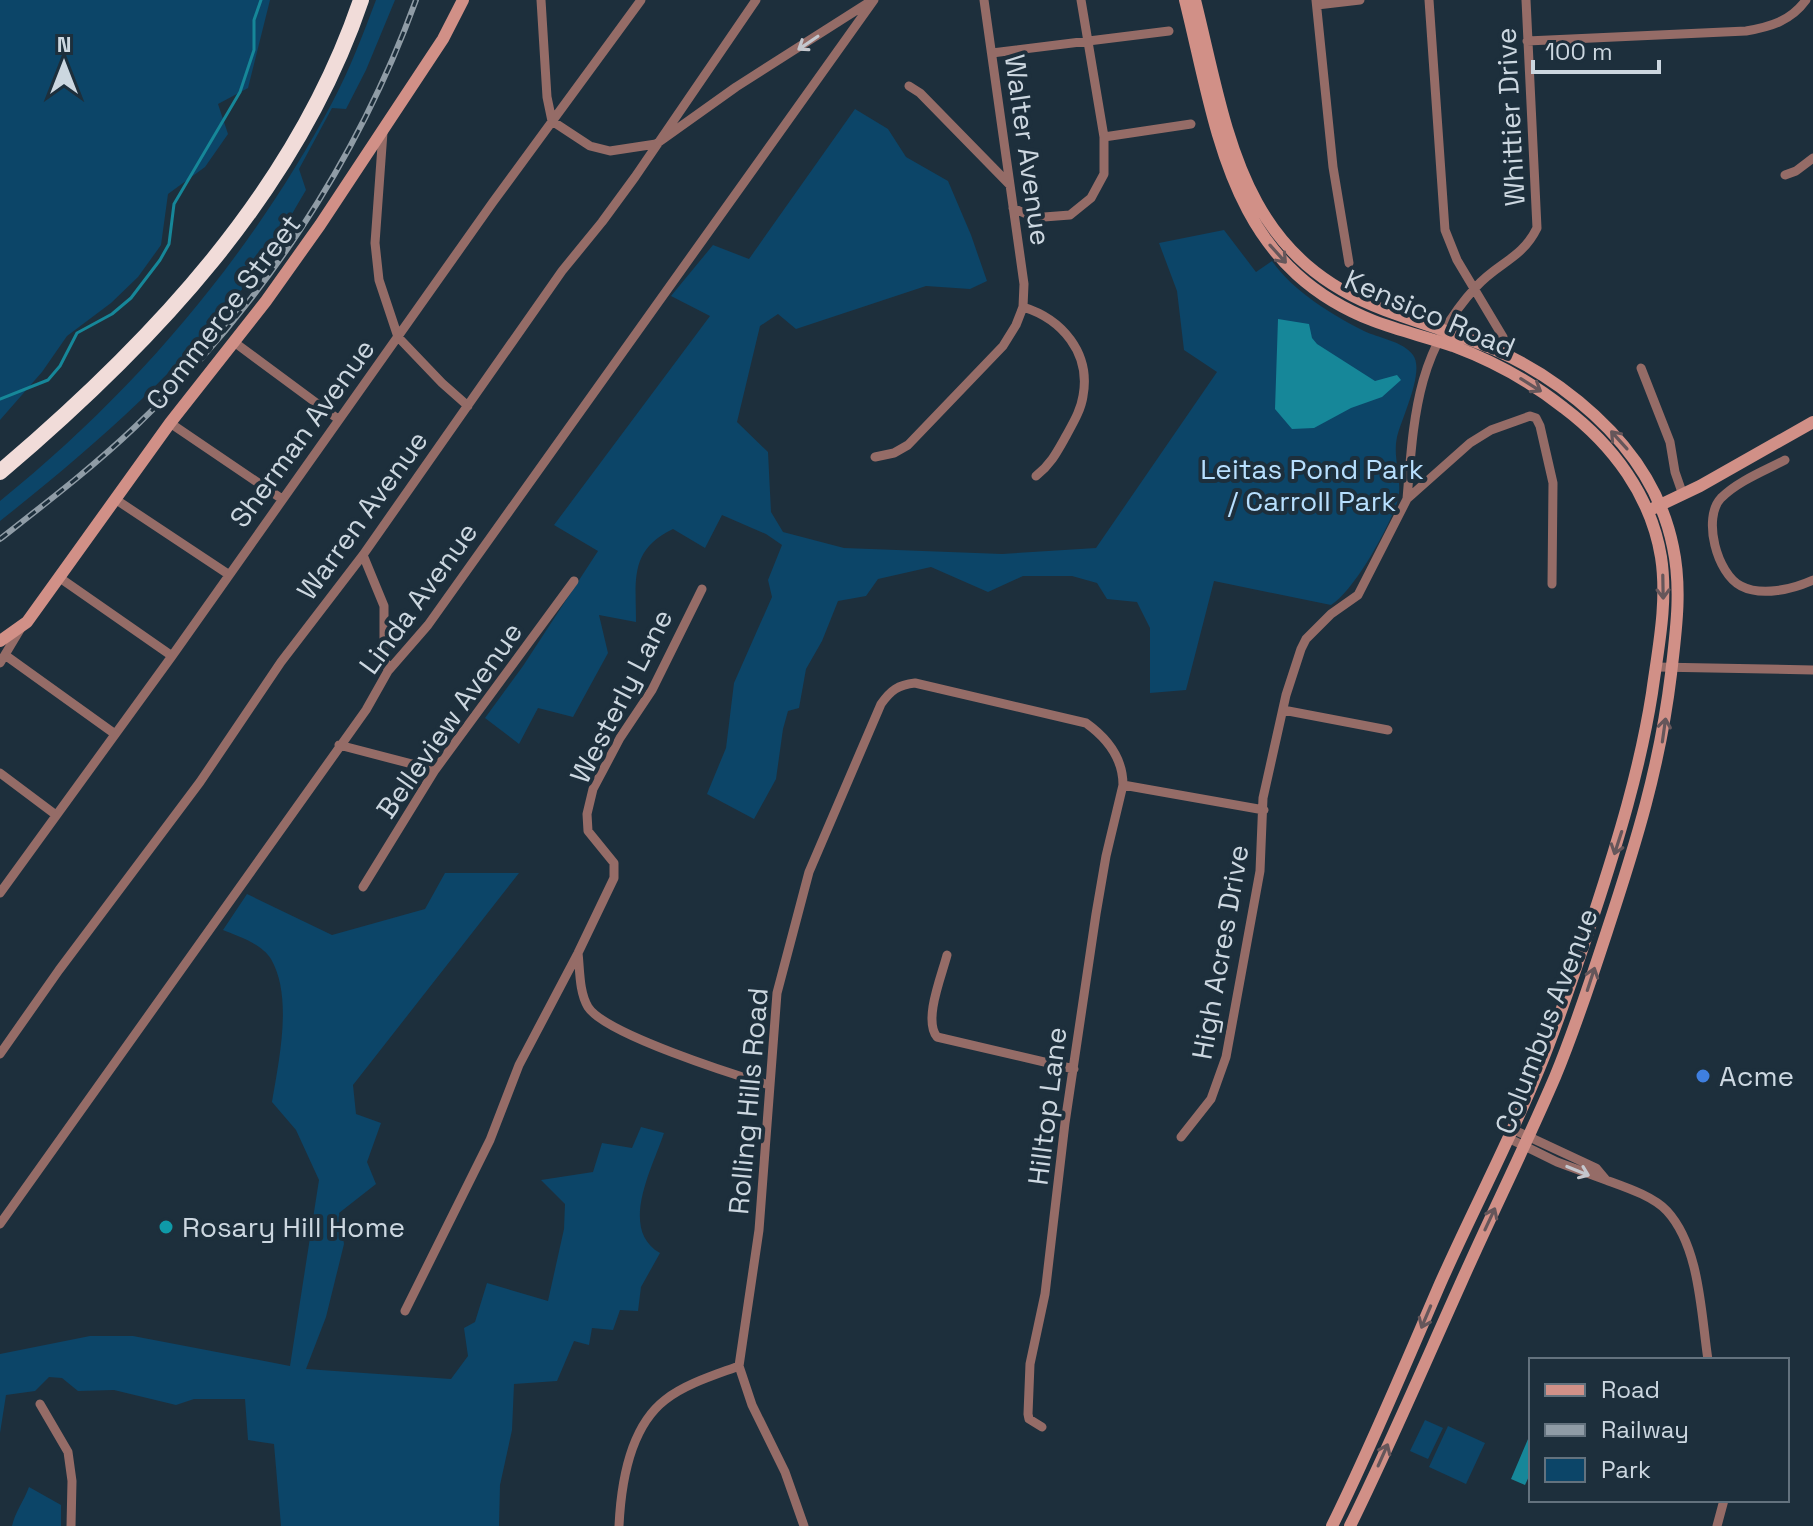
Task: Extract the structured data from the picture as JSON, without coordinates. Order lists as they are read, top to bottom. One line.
{"streets":{"street":["Whittier Drive","Walter Avenue","Commerce Street","Kensico Road","Sherman Avenue","Warren Avenue","Linda Avenue","Westerly Lane","Belleview Avenue","High Acres Drive","Columbus Avenue","Rolling Hills Road","Hilltop Lane"]},"crossings":[["Whittier Drive","Kensico Road"],["Kensico Road","Columbus Avenue"],["Rolling Hills Road","Hilltop Lane"]],"parks":["Leitas Pond Park / Carroll Park"],"places":["Acme","Rosary Hill Home"],"legend":["Road","Railway","Park"],"scale_bar":"100 m","north":"top"}
